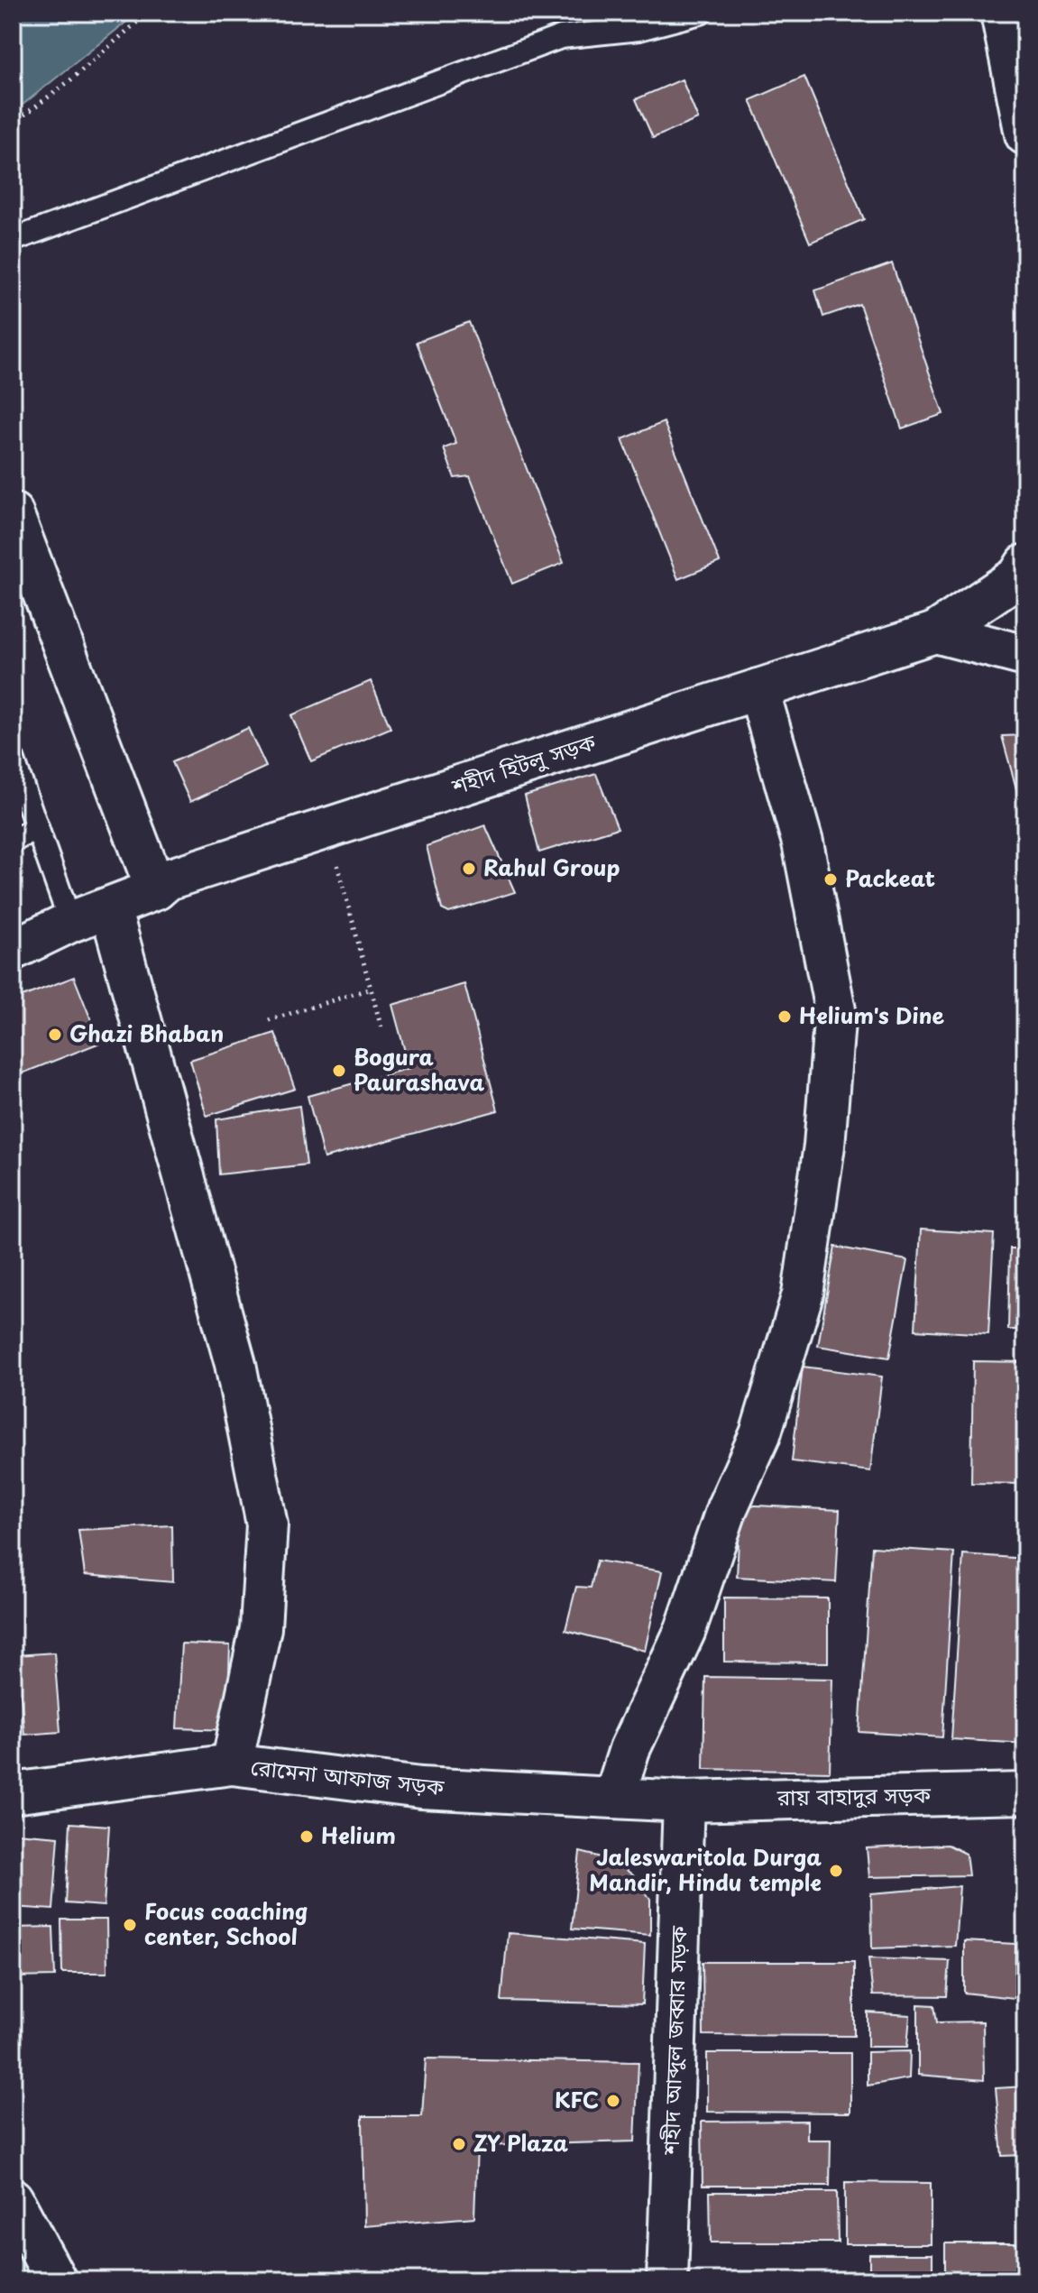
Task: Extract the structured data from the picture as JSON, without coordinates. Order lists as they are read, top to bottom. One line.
{"streets":{"street":["শহীদ হিটলু সড়ক","রোমেনা আফাজ সড়ক","রায় বাহাদুর সড়ক","শহীদ আব্দুল জব্বার সড়ক"]},"crossings":[["রোমেনা আফাজ সড়ক","রায় বাহাদুর সড়ক"],["রোমেনা আফাজ সড়ক","শহীদ আব্দুল জব্বার সড়ক"],["রায় বাহাদুর সড়ক","শহীদ আব্দুল জব্বার সড়ক"]],"places":["Rahul Group","Packeat","Helium's Dine","Ghazi Bhaban","Bogura Paurashava","Helium","Jaleswaritola Durga Mandir, Hindu temple","Focus coaching center, School","KFC","ZY Plaza"]}
